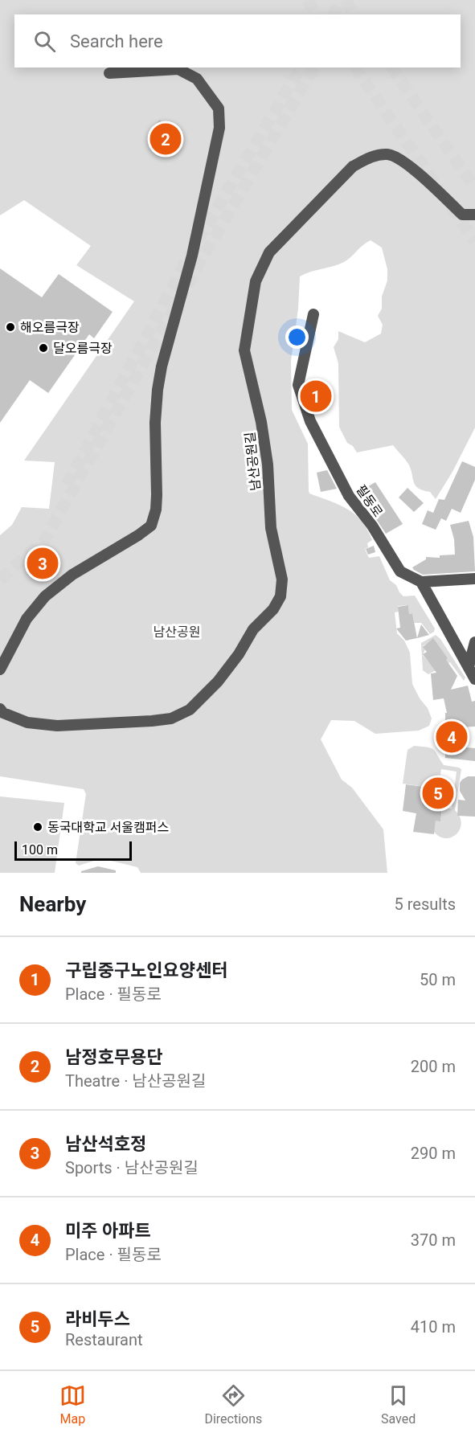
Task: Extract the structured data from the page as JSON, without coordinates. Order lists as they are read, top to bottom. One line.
{"streets":{"street":["남산공원길","필동로"]},"parks":["남산공원"],"places":["해오름극장","달오름극장","동국대학교 서울캠퍼스"],"scale_bar":"100 m","page":{"search":"Search here","pins":["2","1","3","4","5"],"scale":"100 m","heading":["Nearby","5 results"],"list":[{"mark":"1","name":"구립중구노인요양센터","note":"Place · 필동로","value":"50 m"},{"mark":"2","name":"남정호무용단","note":"Theatre · 남산공원길","value":"200 m"},{"mark":"3","name":"남산석호정","note":"Sports · 남산공원길","value":"290 m"},{"mark":"4","name":"미주 아파트","note":"Place · 필동로","value":"370 m"},{"mark":"5","name":"라비두스","note":"Restaurant","value":"410 m"}],"nav":["Map","Directions","Saved"]}}
